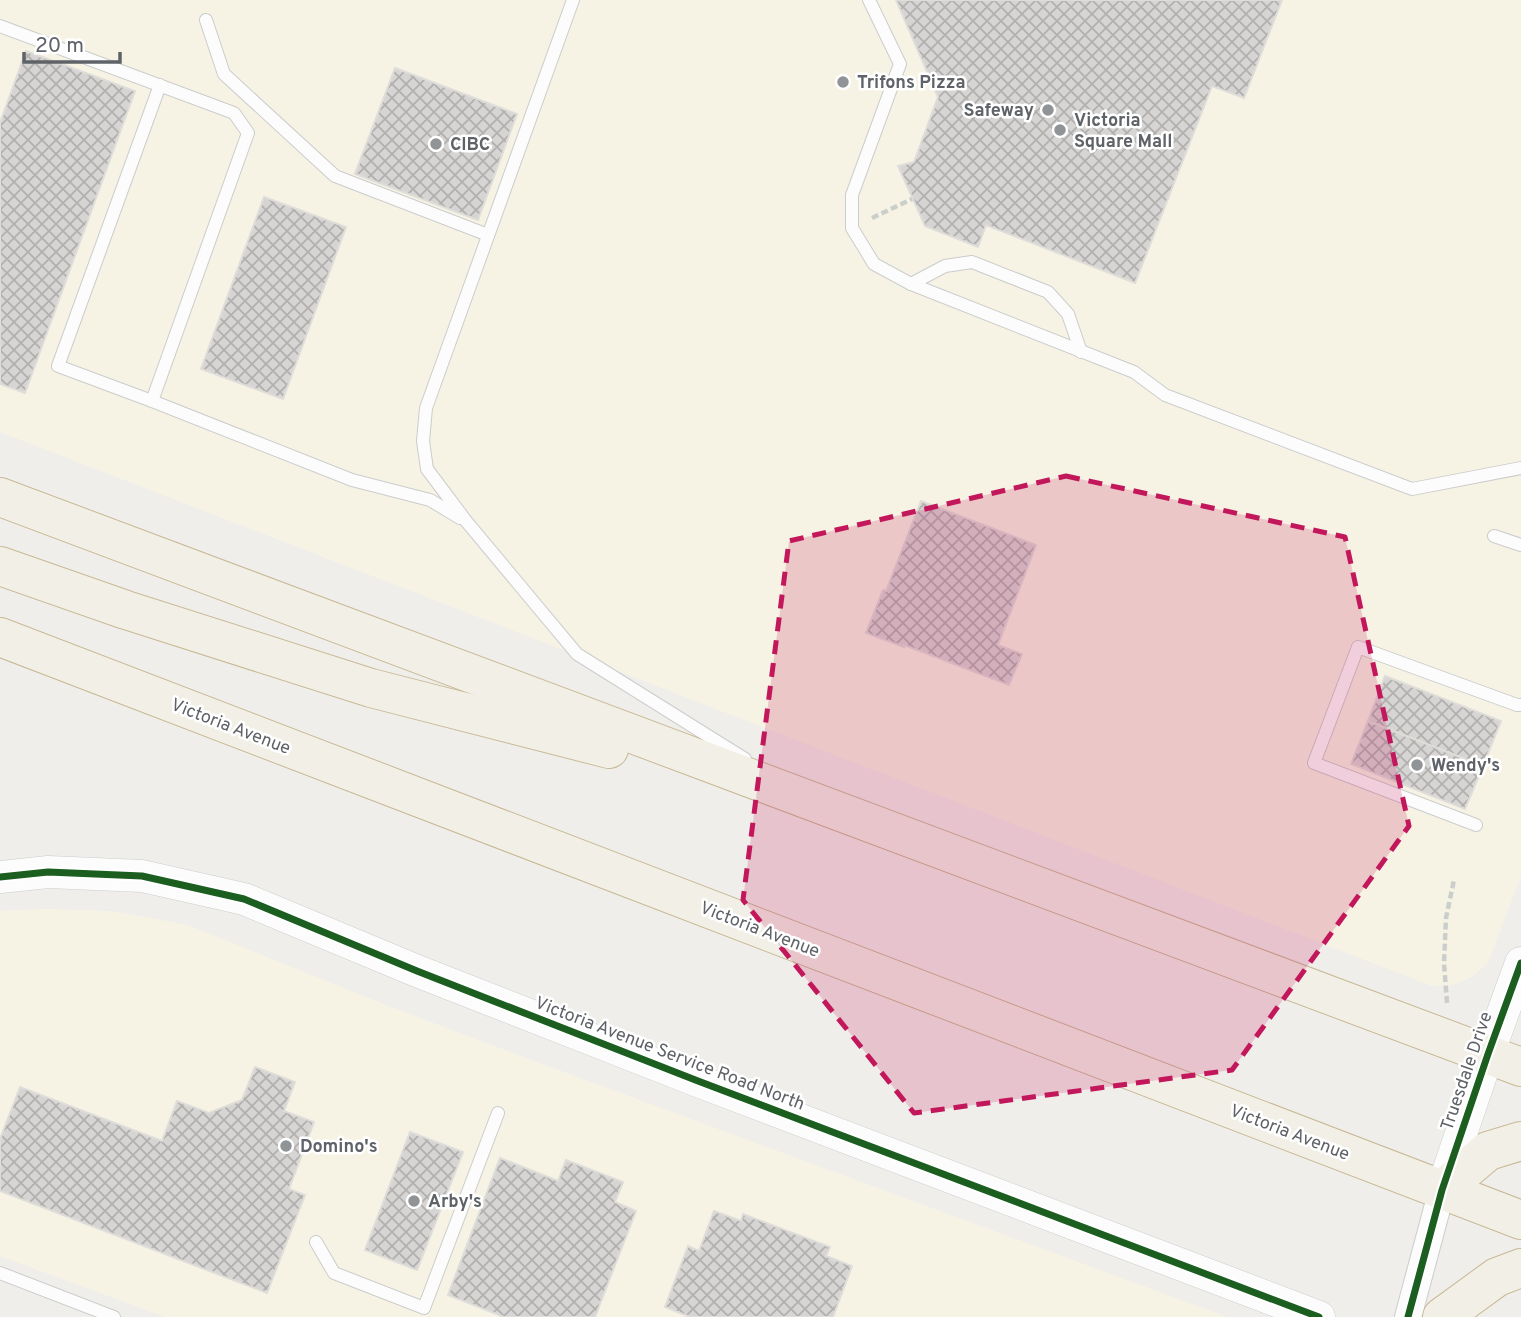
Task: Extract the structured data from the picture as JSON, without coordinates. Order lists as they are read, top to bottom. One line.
{"streets":{"highway":["Victoria Avenue"],"street":["Victoria Avenue Service Road North","Truesdale Drive"]},"crossings":[["Victoria Avenue","Truesdale Drive"]],"places":["Trifons Pizza","Safeway","Victoria Square Mall","CIBC","Wendy's","Domino's","Arby's"],"scale_bar":"20 m"}
